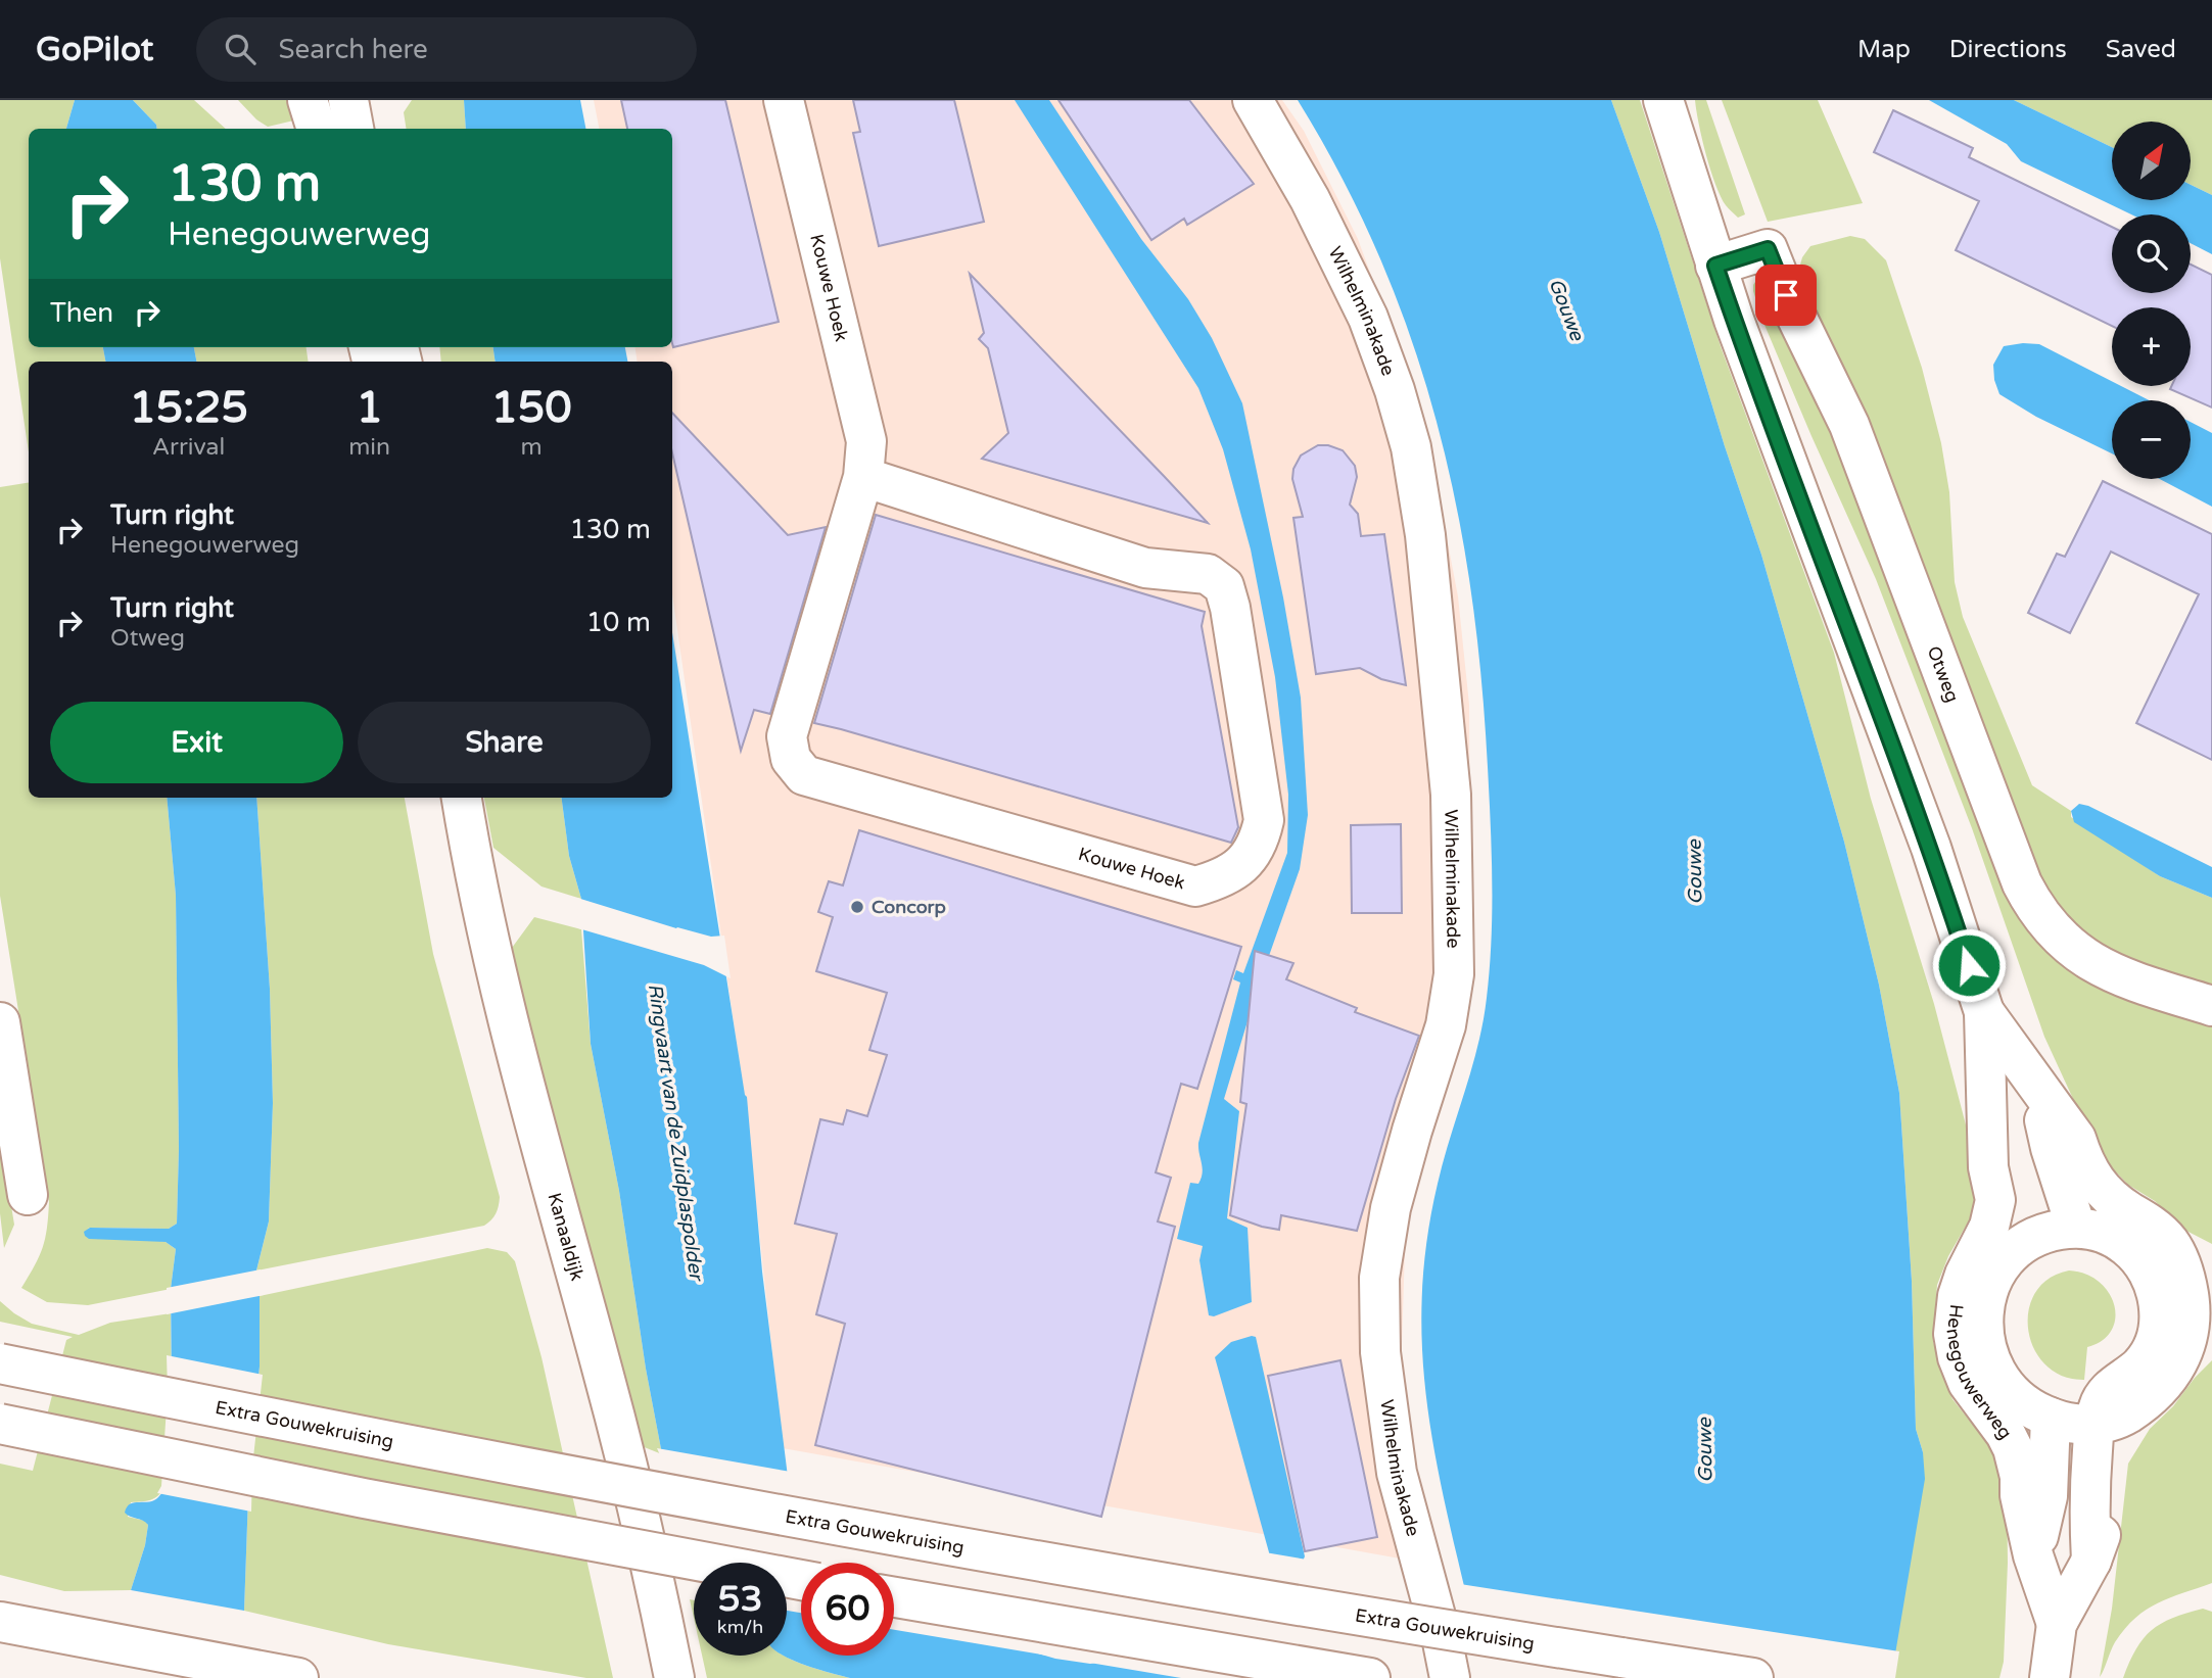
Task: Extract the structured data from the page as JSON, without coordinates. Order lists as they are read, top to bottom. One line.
{"streets":{"main road":["Kouwe Hoek","Wilhelminakade","Otweg","Kanaaldijk","Henegouwerweg","Extra Gouwekruising"]},"crossings":[["Otweg","Henegouwerweg"]],"water":["Gouwe","Ringvaart van de Zuidplaspolder"],"places":["Concorp"],"north":"top right","page":{"header":"GoPilot","search":"Search here","nav":["Map","Directions","Saved"],"map_buttons":["+","−"],"turn":["130 m","Henegouwerweg"],"then":"Then","eta":["15:25","Arrival","1","min","150","m"],"list":[{"name":"Turn right","note":"Henegouwerweg","value":"130 m"},{"name":"Turn right","note":"Otweg","value":"10 m"}],"buttons":["Exit","Share"],"speed":"53 km/h","limit":"60"}}
